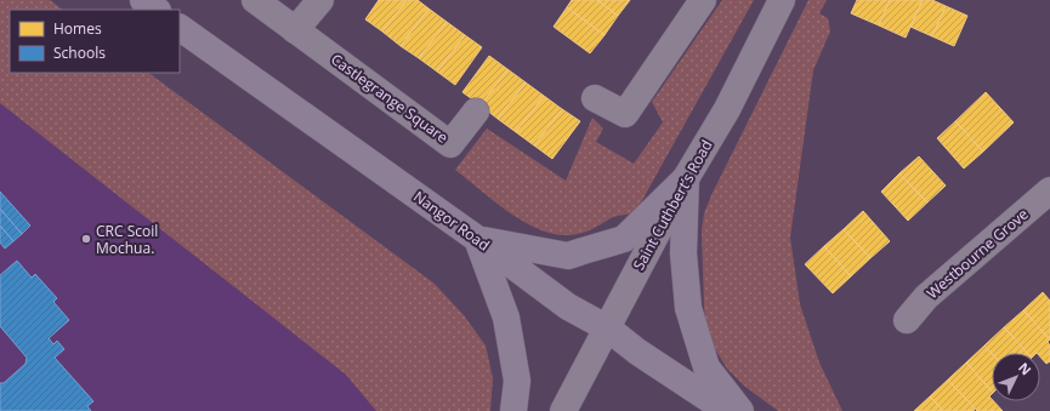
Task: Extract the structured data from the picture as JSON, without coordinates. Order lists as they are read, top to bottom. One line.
{"streets":{"main road":["Nangor Road"],"street":["Castlegrange Square","Saint Cuthbert’s Road","Westbourne Grove"]},"crossings":[["Saint Cuthbert’s Road","Nangor Road"]],"places":["CRC Scoil Mochua."],"legend":["Homes","Schools"],"north":"top right"}
